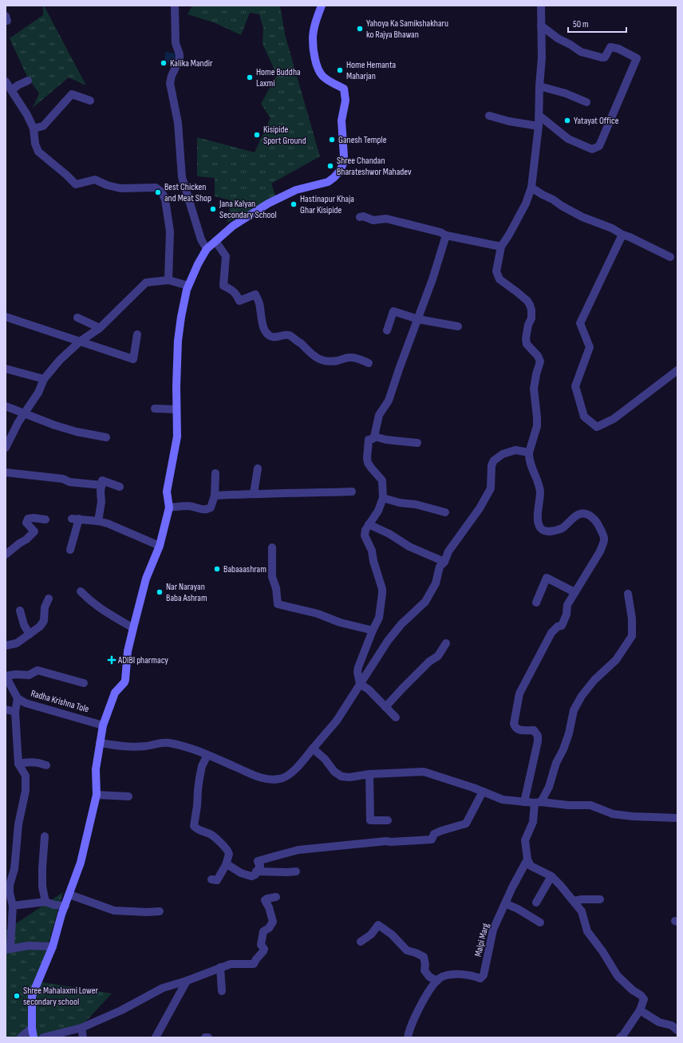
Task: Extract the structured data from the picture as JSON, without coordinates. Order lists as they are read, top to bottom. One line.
{"streets":{"street":["Radha Krishna Tole","Malpi Marg"]},"places":{"other":["Yahoya Ka Samikshakharu ko Rajya Bhawan","Kalika Mandir","Home Hemanta Maharjan","Home Buddha Laxmi","Yatayat Office","Kisipide Sport Ground","Ganesh Temple","Shree Chandan Bharateshwor Mahadev","Best Chicken and Meat Shop","Hastinapur Khaja Ghar Kisipide","Jana Kalyan Secondary School","Babaaashram","Nar Narayan Baba Ashram","Shree Mahalaxmi Lower secondary school"],"health":["ADIBI pharmacy"]},"scale_bar":"50 m"}
